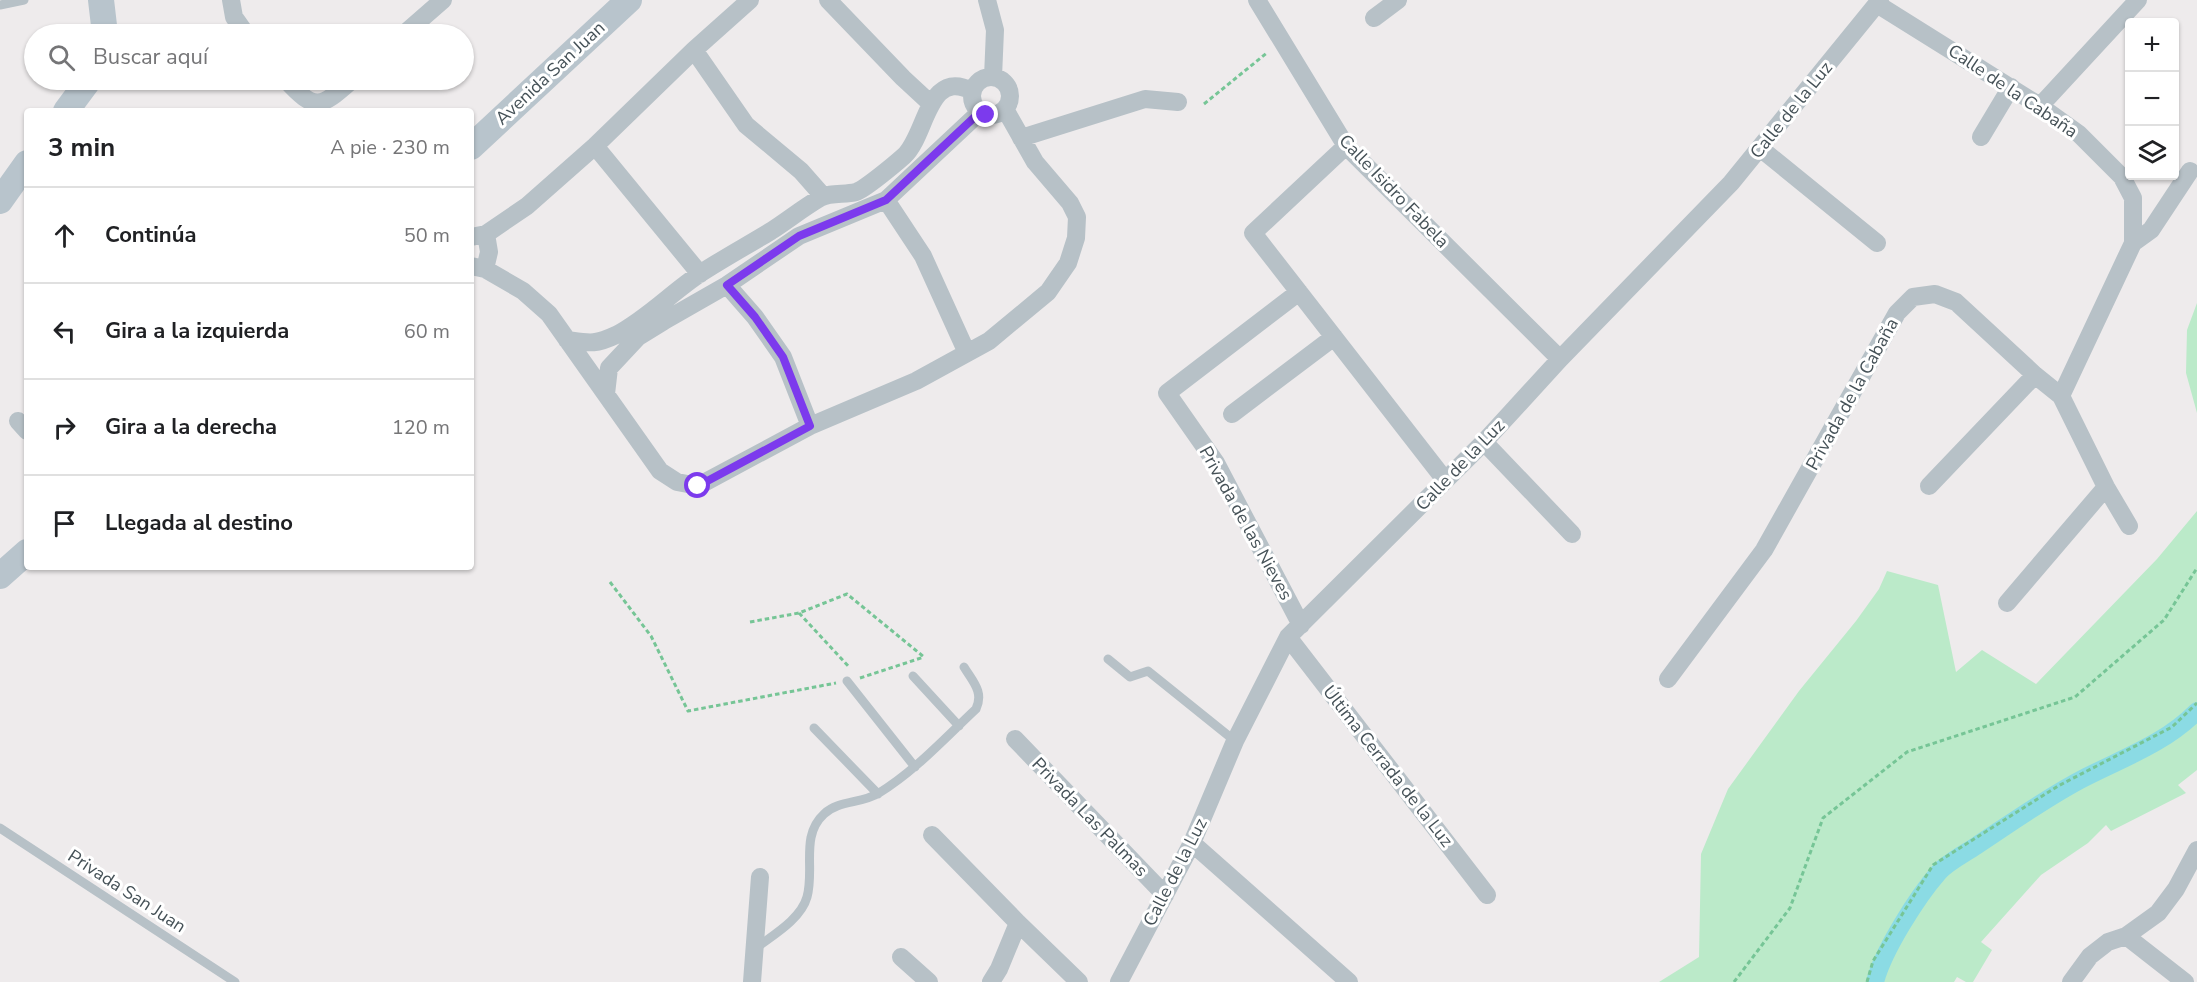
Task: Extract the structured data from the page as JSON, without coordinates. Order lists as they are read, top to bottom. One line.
{"streets":{"street":["Avenida San Juan","Calle de la Cabaña","Calle de la Luz","Calle Isidro Fabela","Privada de la Cabaña","Privada de las Nieves","Última Cerrada de la Luz","Privada Las Palmas"],"lane":["Privada San Juan"]},"crossings":[["Calle de la Cabaña","Calle de la Luz"],["Calle de la Cabaña","Privada de la Cabaña"],["Calle de la Luz","Calle Isidro Fabela"],["Calle de la Luz","Privada de las Nieves"],["Calle de la Luz","Última Cerrada de la Luz"],["Calle de la Luz","Privada Las Palmas"],["Privada de las Nieves","Última Cerrada de la Luz"]],"page":{"map_buttons":["+","−"],"search":"Buscar aquí","heading":["3 min","A pie · 230 m"],"list":[["Continúa","50 m"],["Gira a la izquierda","60 m"],["Gira a la derecha","120 m"],"Llegada al destino"]}}
